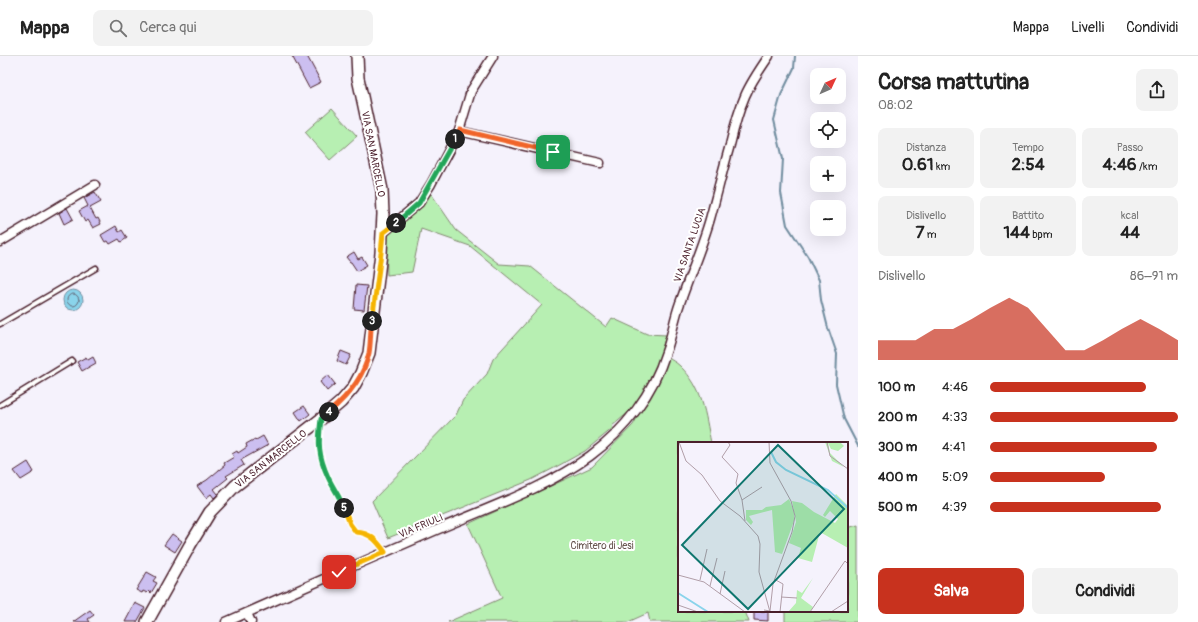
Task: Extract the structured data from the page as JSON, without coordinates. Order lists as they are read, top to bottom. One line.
{"streets":{"main road":["VIA SAN MARCELLO"],"street":["VIA SANTA LUCIA","VIA FRIULI"]},"crossings":[["VIA SANTA LUCIA","VIA FRIULI"]],"parks":["Cimitero di Jesi"],"north":"top right","page":{"header":"Mappa","search":"Cerca qui","nav":["Mappa","Livelli","Condividi"],"heading":["Corsa mattutina","08:02"],"map_buttons":["+","−"],"stats":[["Distanza","0.61 km"],["Tempo","2:54"],["Passo","4:46 /km"],["Dislivello","7 m"],["Battito","144 bpm"],["kcal","44"]],"pins":["1","2","3","4","5"],"chart":["Dislivello","86–91 m"],"list":[{"name":"100 m","note":"4:46"},{"name":"200 m","note":"4:33"},{"name":"300 m","note":"4:41"},{"name":"400 m","note":"5:09"},{"name":"500 m","note":"4:39"}],"buttons":["Salva","Condividi"]}}
